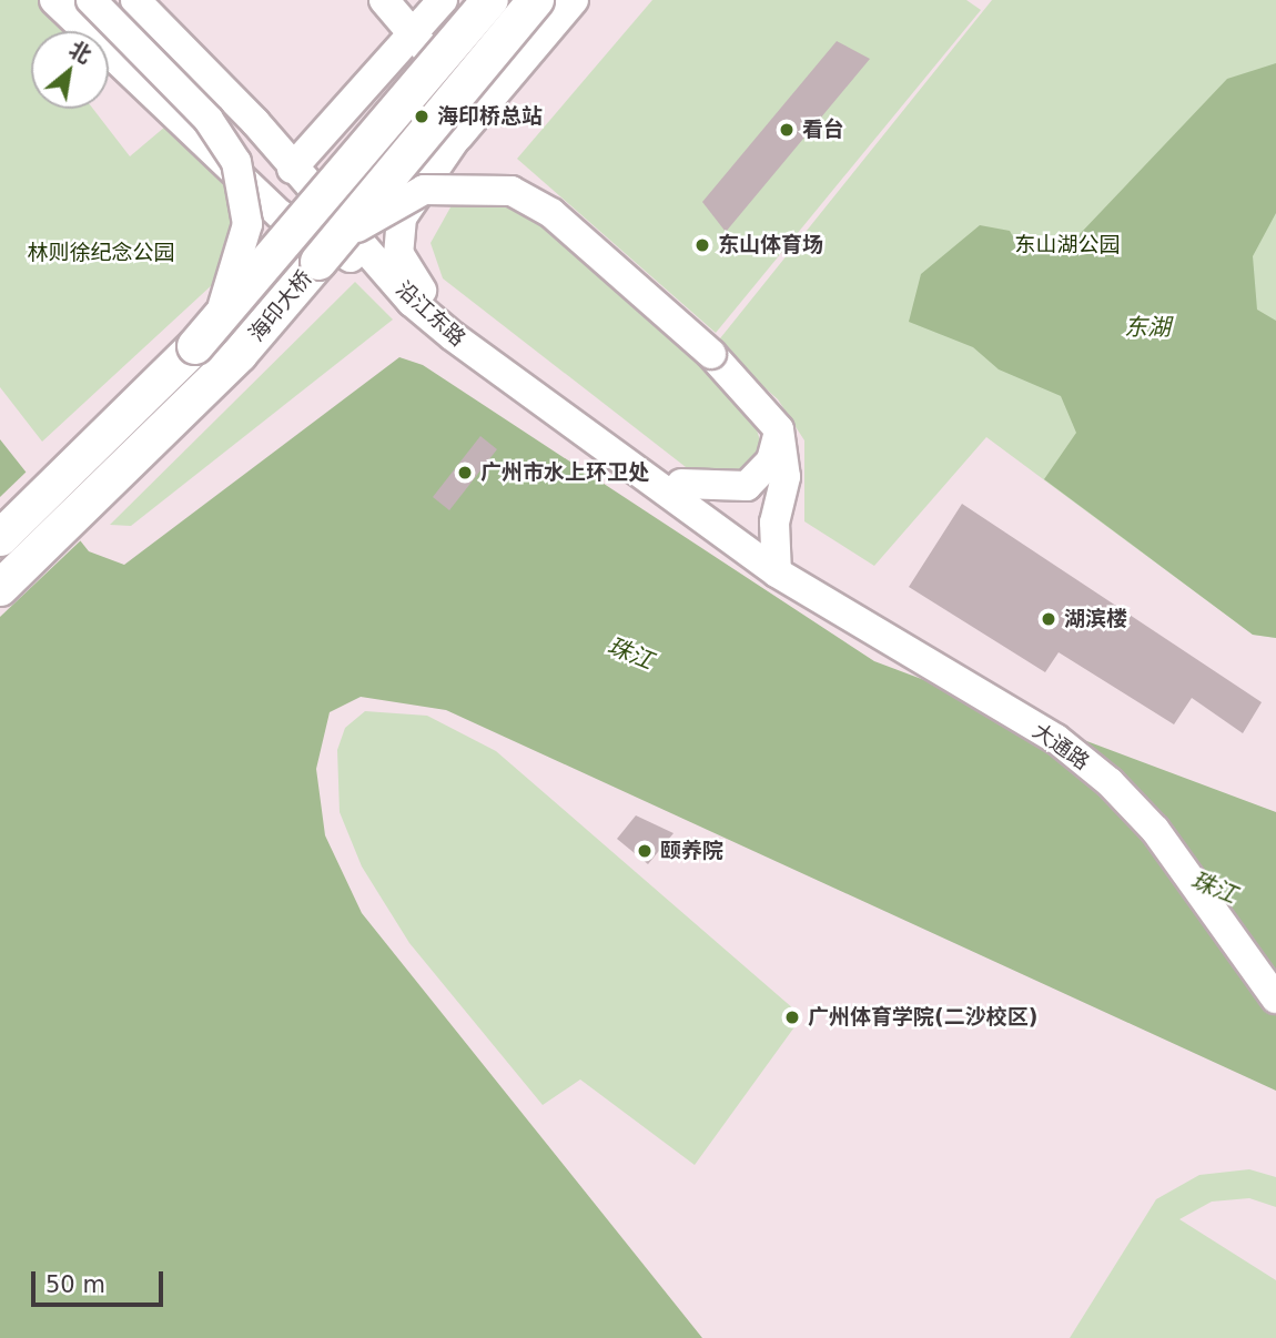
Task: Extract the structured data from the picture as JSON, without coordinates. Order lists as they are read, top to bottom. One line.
{"streets":{"highway":["海印大桥"],"main road":["沿江东路","大通路"]},"crossings":[["沿江东路","大通路"]],"water":["东湖","珠江"],"parks":["东山湖公园","林则徐纪念公园"],"places":["海印桥总站","看台","东山体育场","广州市水上环卫处","湖滨楼","颐养院","广州体育学院(二沙校区)"],"scale_bar":"50 m","north":"top right"}
